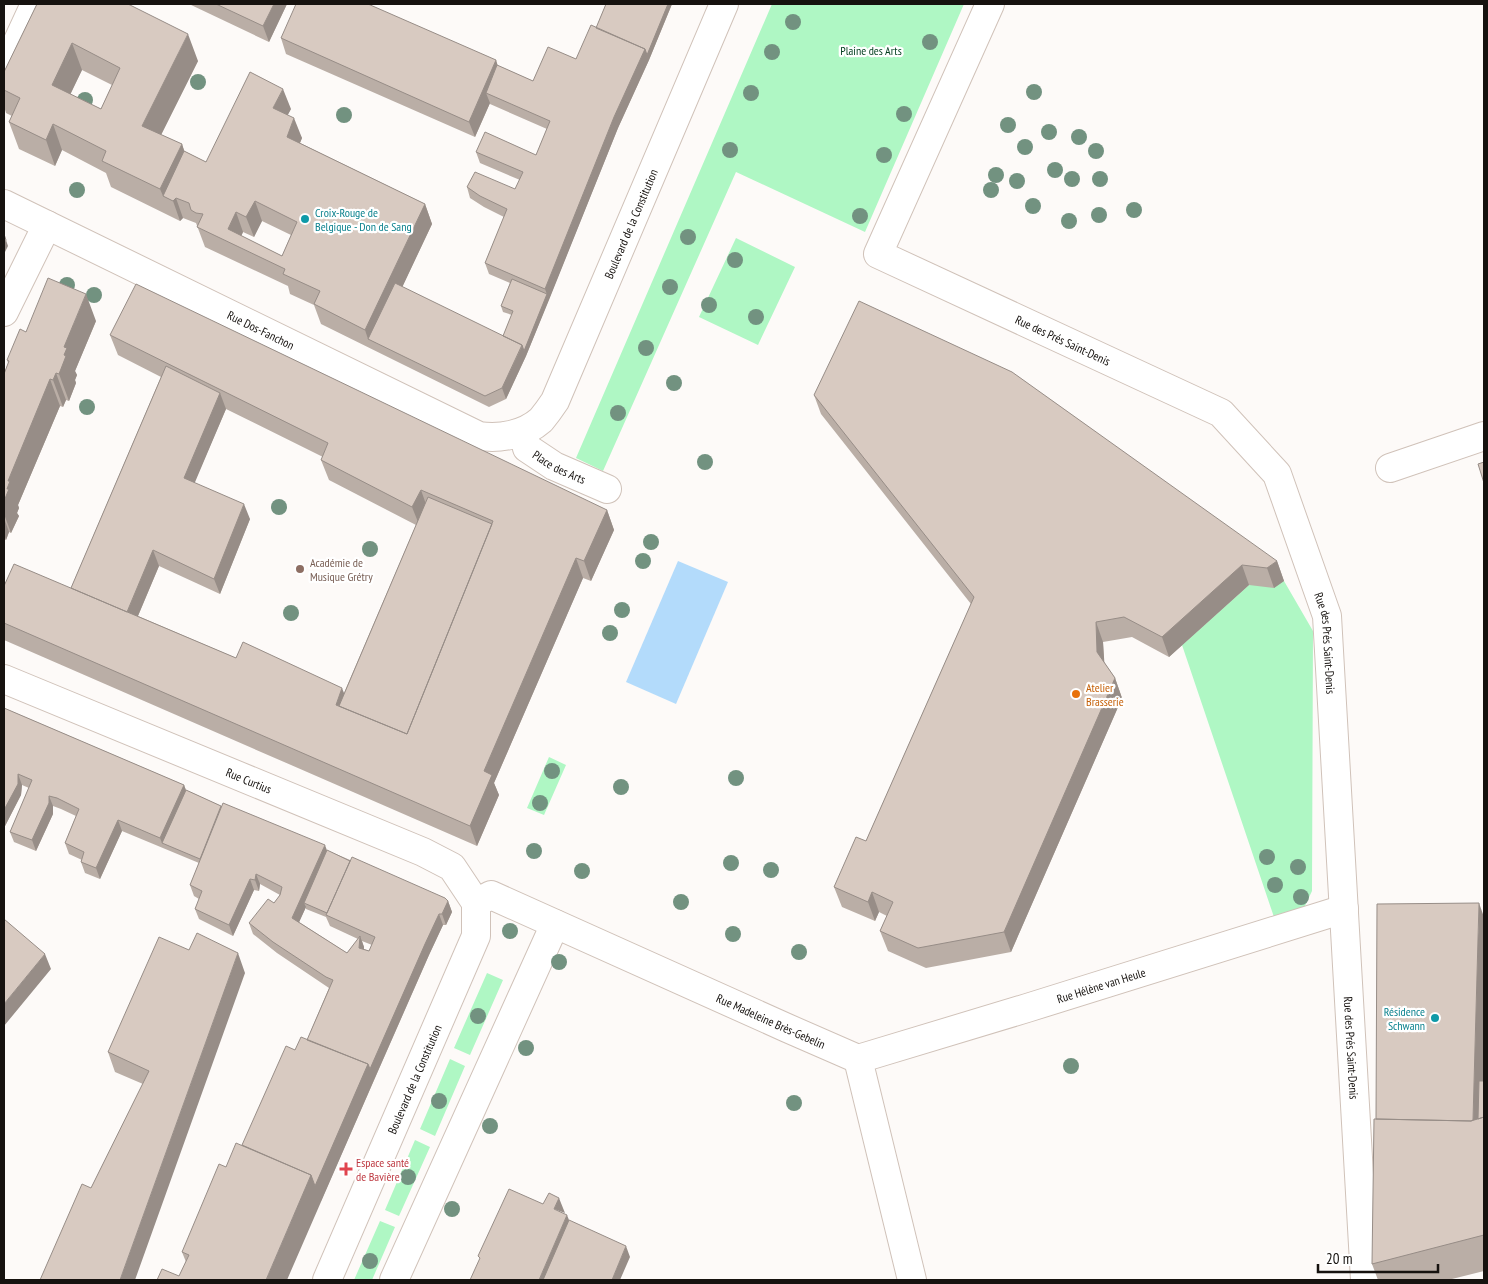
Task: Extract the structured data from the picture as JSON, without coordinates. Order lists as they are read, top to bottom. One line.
{"streets":{"street":["Boulevard de la Constitution","Rue Dos-Fanchon","Rue des Prés Saint-Denis","Place des Arts","Rue Curtius","Rue Hélène van Heule","Rue Madeleine Brès-Gebelin"]},"crossings":[["Boulevard de la Constitution","Rue Dos-Fanchon"],["Boulevard de la Constitution","Place des Arts"],["Boulevard de la Constitution","Rue Curtius"],["Boulevard de la Constitution","Rue Madeleine Brès-Gebelin"],["Rue Dos-Fanchon","Place des Arts"],["Rue des Prés Saint-Denis","Rue Hélène van Heule"],["Rue Curtius","Rue Madeleine Brès-Gebelin"],["Rue Hélène van Heule","Rue Madeleine Brès-Gebelin"]],"parks":["Plaine des Arts"],"places":{"other":["Croix-Rouge de Belgique - Don de Sang","Académie de Musique Grétry","Atelier Brasserie","Résidence Schwann"],"health":["Espace santé de Bavière"]},"scale_bar":"20 m"}
